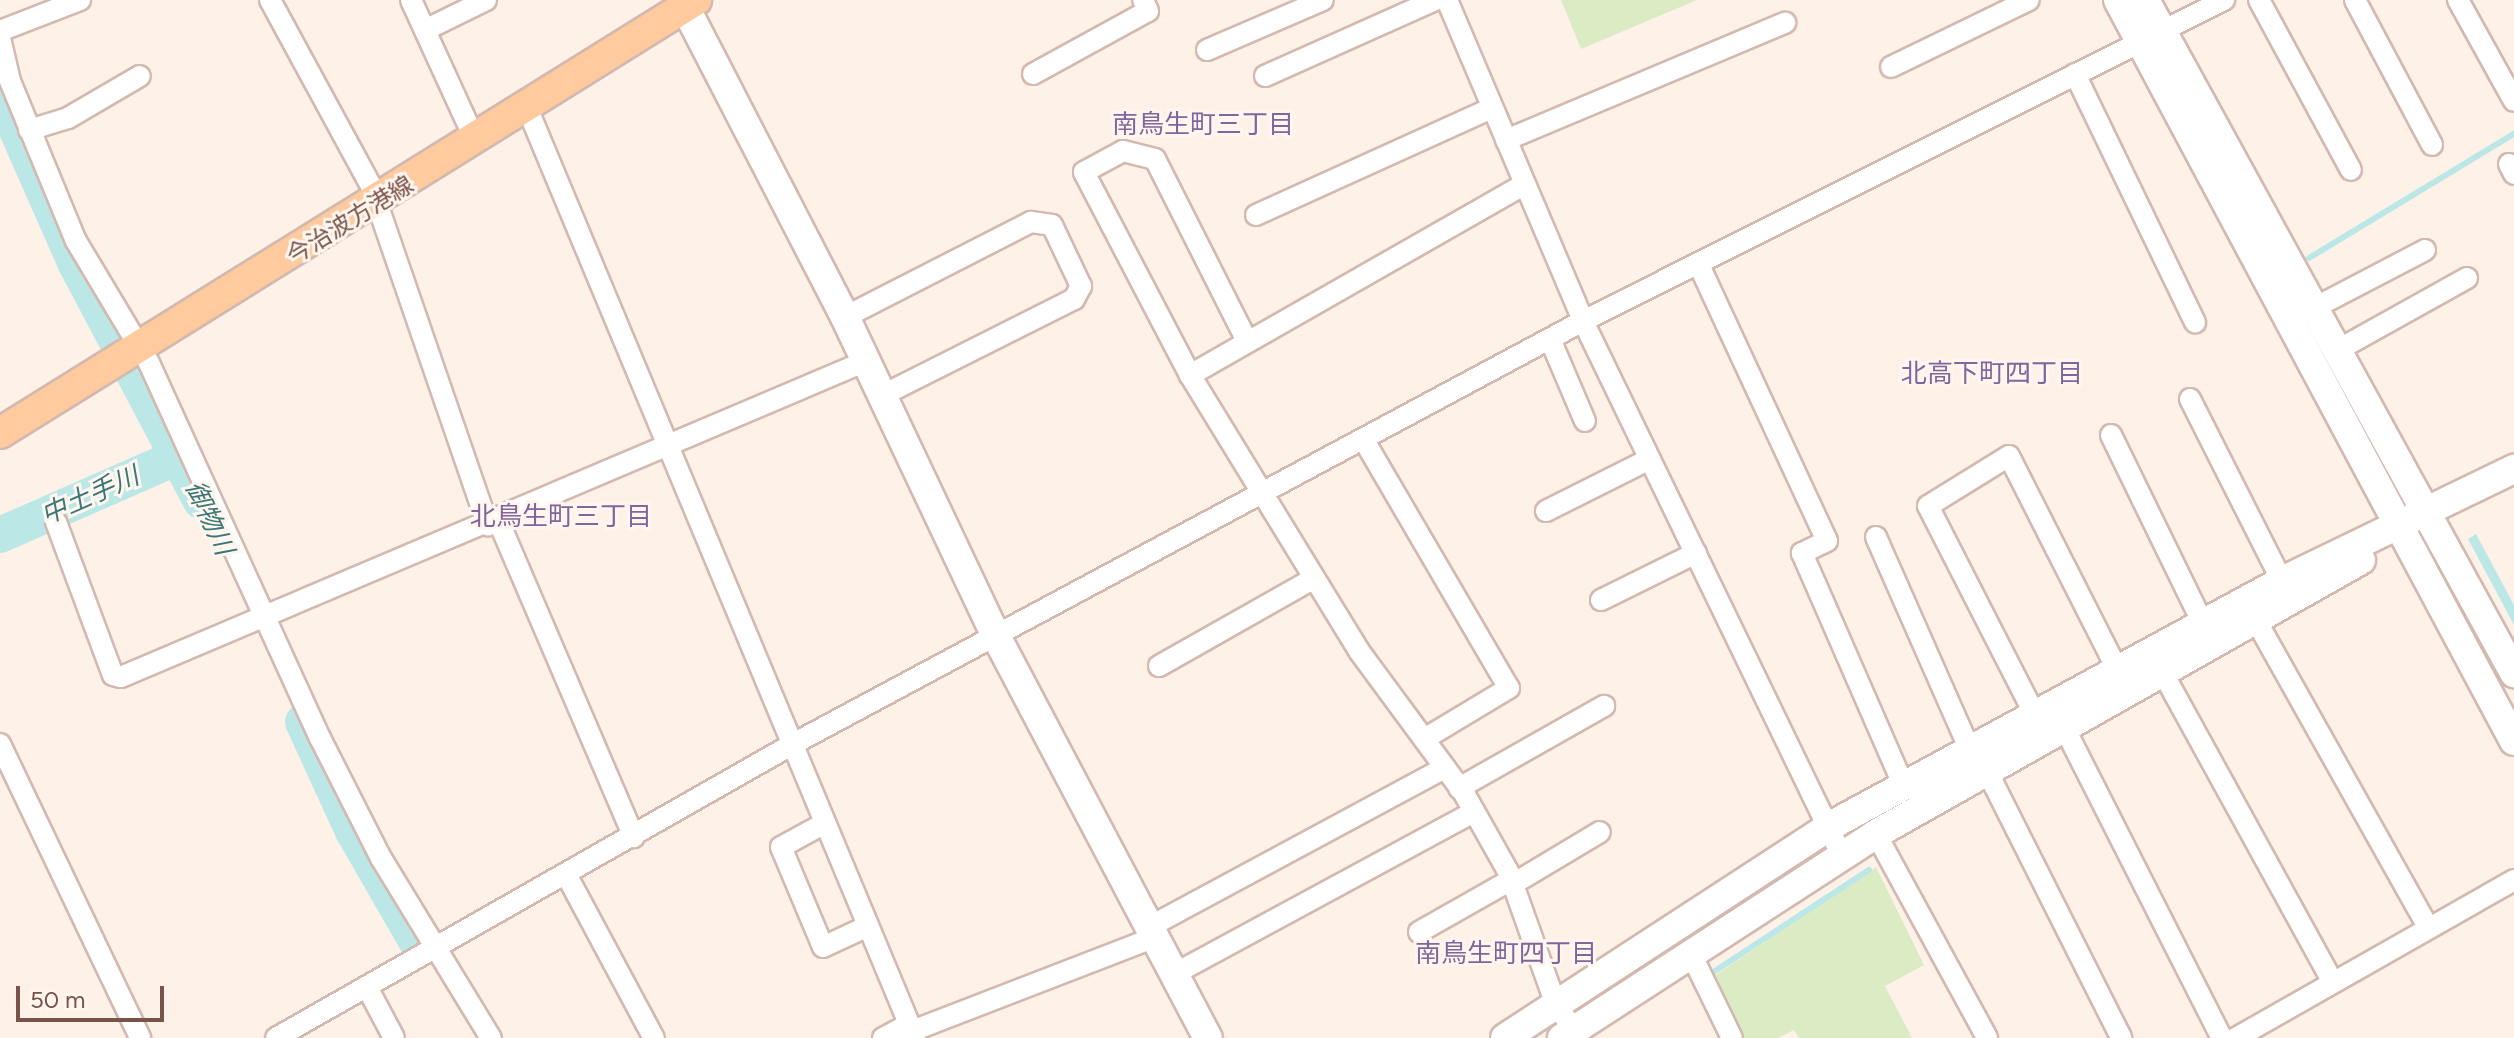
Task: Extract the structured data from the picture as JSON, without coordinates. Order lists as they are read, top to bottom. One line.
{"streets":{"main road":["今治波方港線"]},"districts":["南鳥生町三丁目","北高下町四丁目","北鳥生町三丁目","南鳥生町四丁目"],"water":["中土手川","御物川"],"scale_bar":"50 m"}
